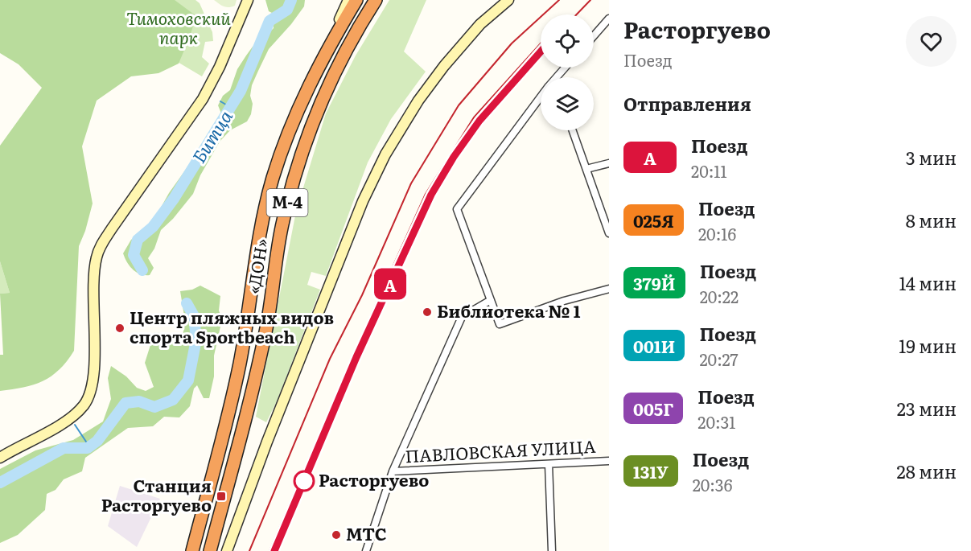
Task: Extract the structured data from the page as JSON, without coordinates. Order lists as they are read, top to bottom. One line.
{"streets":{"highway":["М-4","«ДОН»"],"street":["ПАВЛОВСКАЯ УЛИЦА"]},"water":["Битца"],"parks":["Тимоховский парк"],"places":{"other":["Библиотека № 1","Центр пляжных видов спорта Sportbeach","Расторгуево","МТС"],"transit":["Станция Расторгуево"]},"page":{"on_map":"A","heading":[["Расторгуево","Поезд"],"Отправления"],"list":[{"mark":"A","name":"Поезд","note":"20:11","value":"3 мин"},{"mark":"025Я","name":"Поезд","note":"20:16","value":"8 мин"},{"mark":"379Й","name":"Поезд","note":"20:22","value":"14 мин"},{"mark":"001И","name":"Поезд","note":"20:27","value":"19 мин"},{"mark":"005Г","name":"Поезд","note":"20:31","value":"23 мин"},{"mark":"131У","name":"Поезд","note":"20:36","value":"28 мин"}]}}
